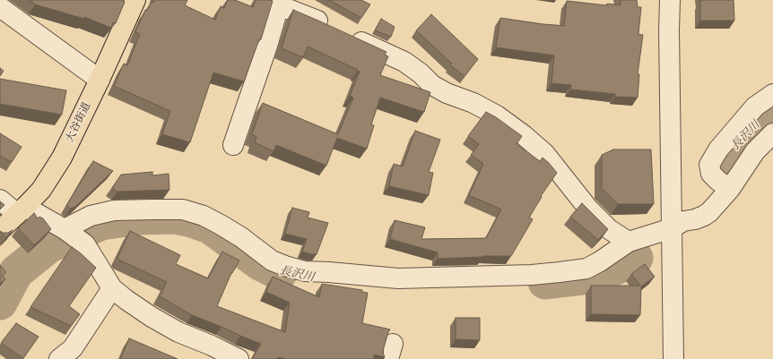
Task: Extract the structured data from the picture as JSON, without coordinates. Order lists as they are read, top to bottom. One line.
{"streets":{"main road":["大谷街道"]},"water":["長沢川"]}
